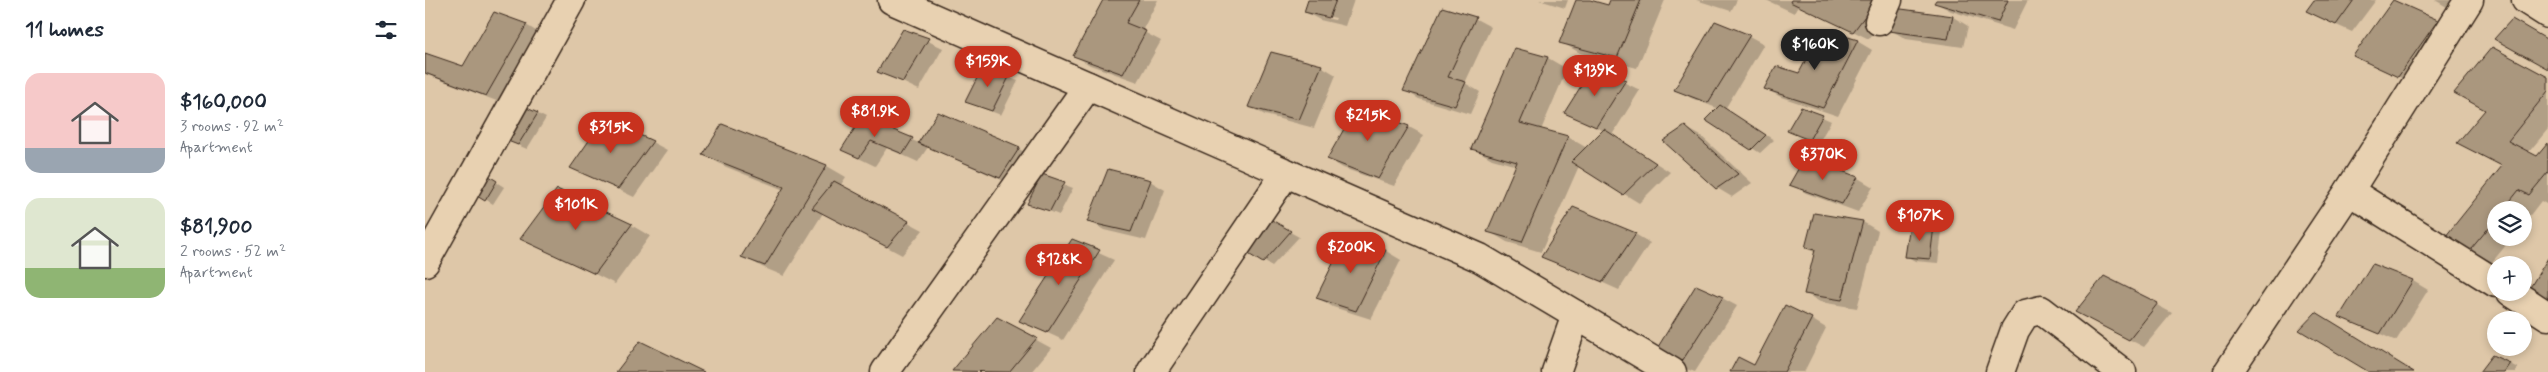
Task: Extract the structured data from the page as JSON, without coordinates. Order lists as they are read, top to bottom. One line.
{"page":{"heading":"11 homes","price":["$160K","$159K","$139K","$81.9K","$215K","$315K","$370K","$101K","$107K","$200K","$128K"],"list":[{"name":"$160,000","note":"3 rooms · 92 m² · Apartment"},{"name":"$81,900","note":"2 rooms · 52 m² · Apartment"}],"map_buttons":["+","−"]}}
